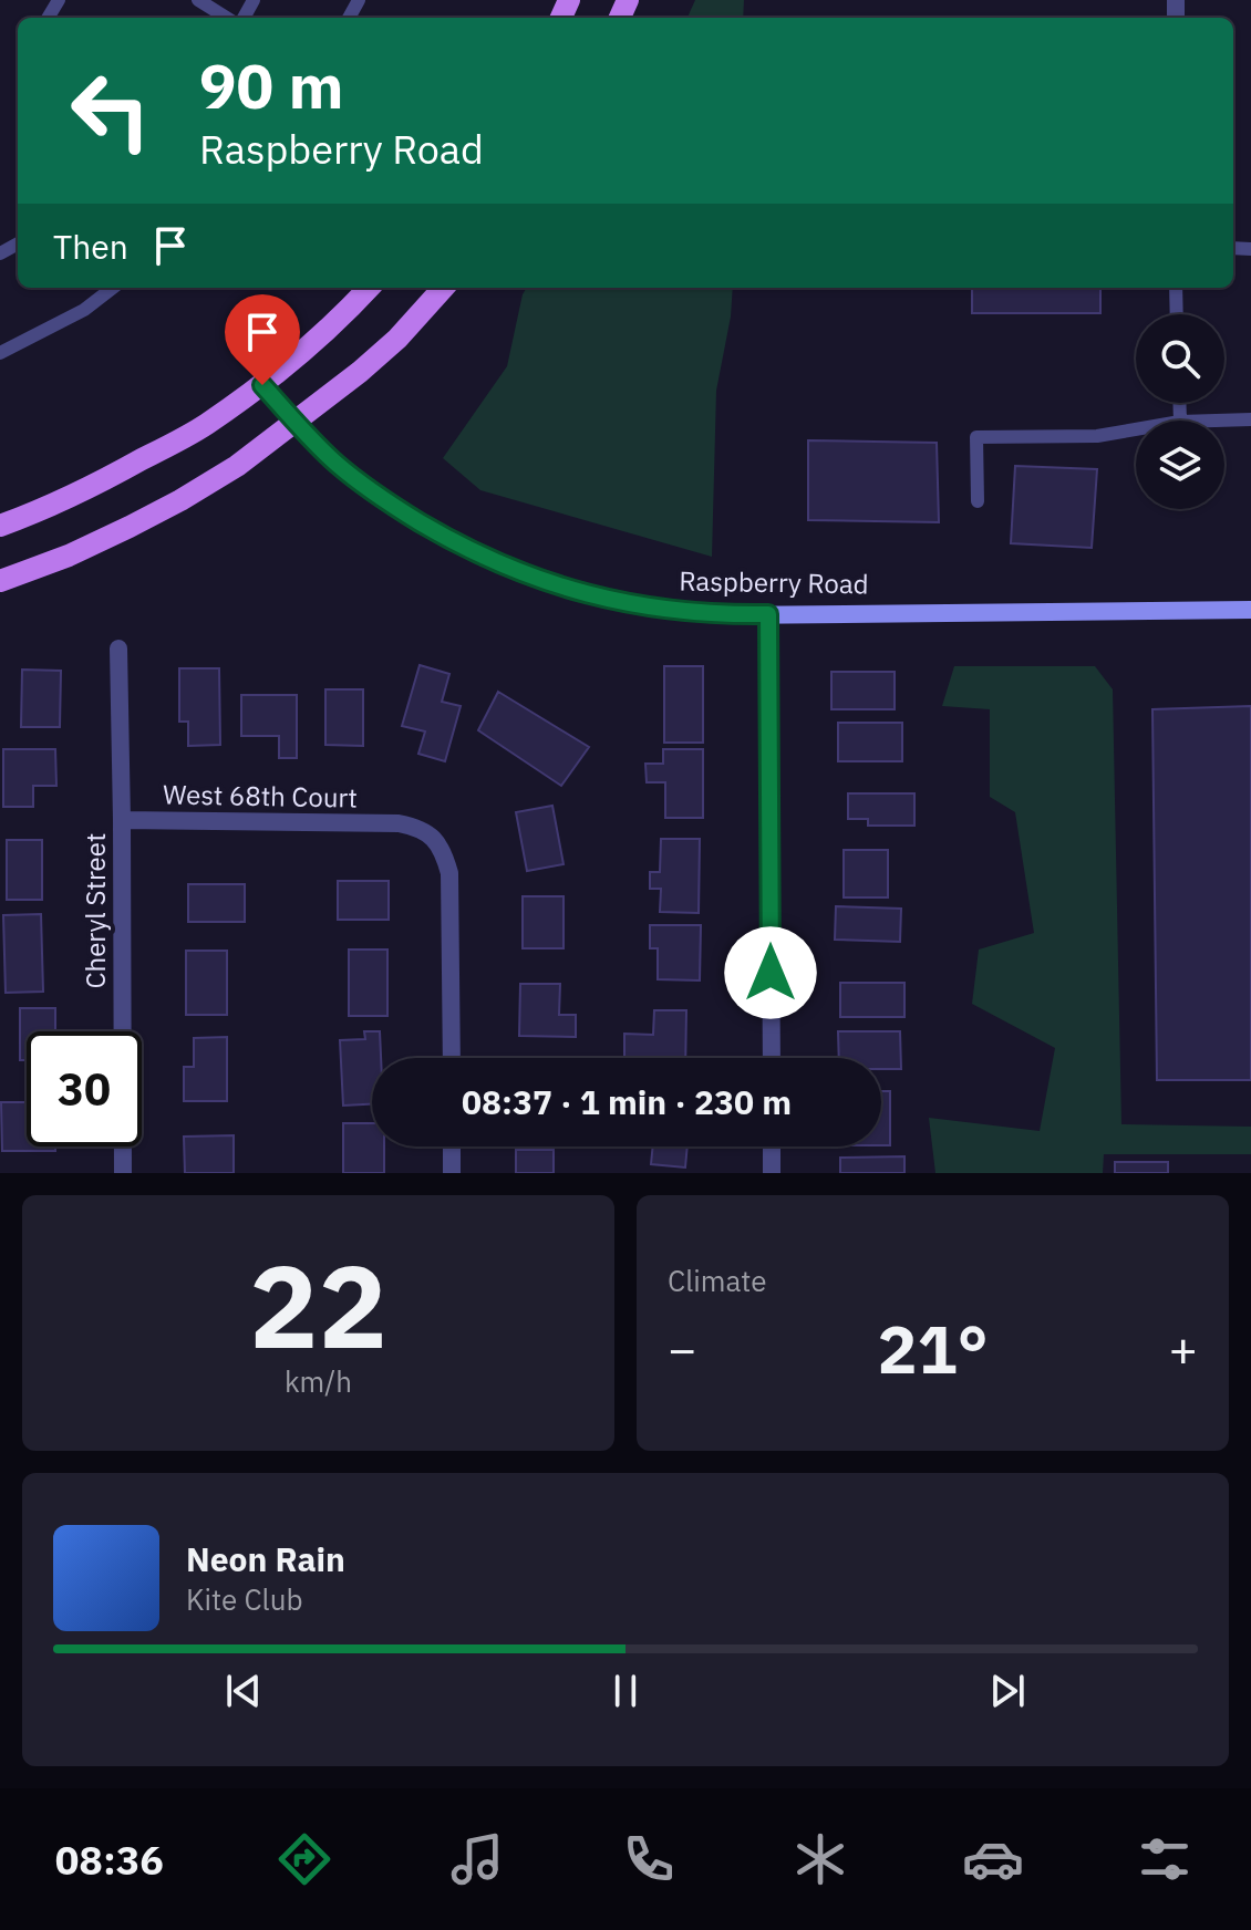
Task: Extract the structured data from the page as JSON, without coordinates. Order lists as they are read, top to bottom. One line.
{"streets":{"main road":["Raspberry Road"],"street":["West 68th Court","Cheryl Street"]},"crossings":[["West 68th Court","Cheryl Street"]],"page":{"turn":["90 m","Raspberry Road"],"then":"Then","limit":"30","trip":"08:37 · 1 min · 230 m","tile":[["22","km/h"],"Climate"],"heat":["−","21°","+"],"song":["Neon Rain","Kite Club"],"tabs":"08:36"}}
